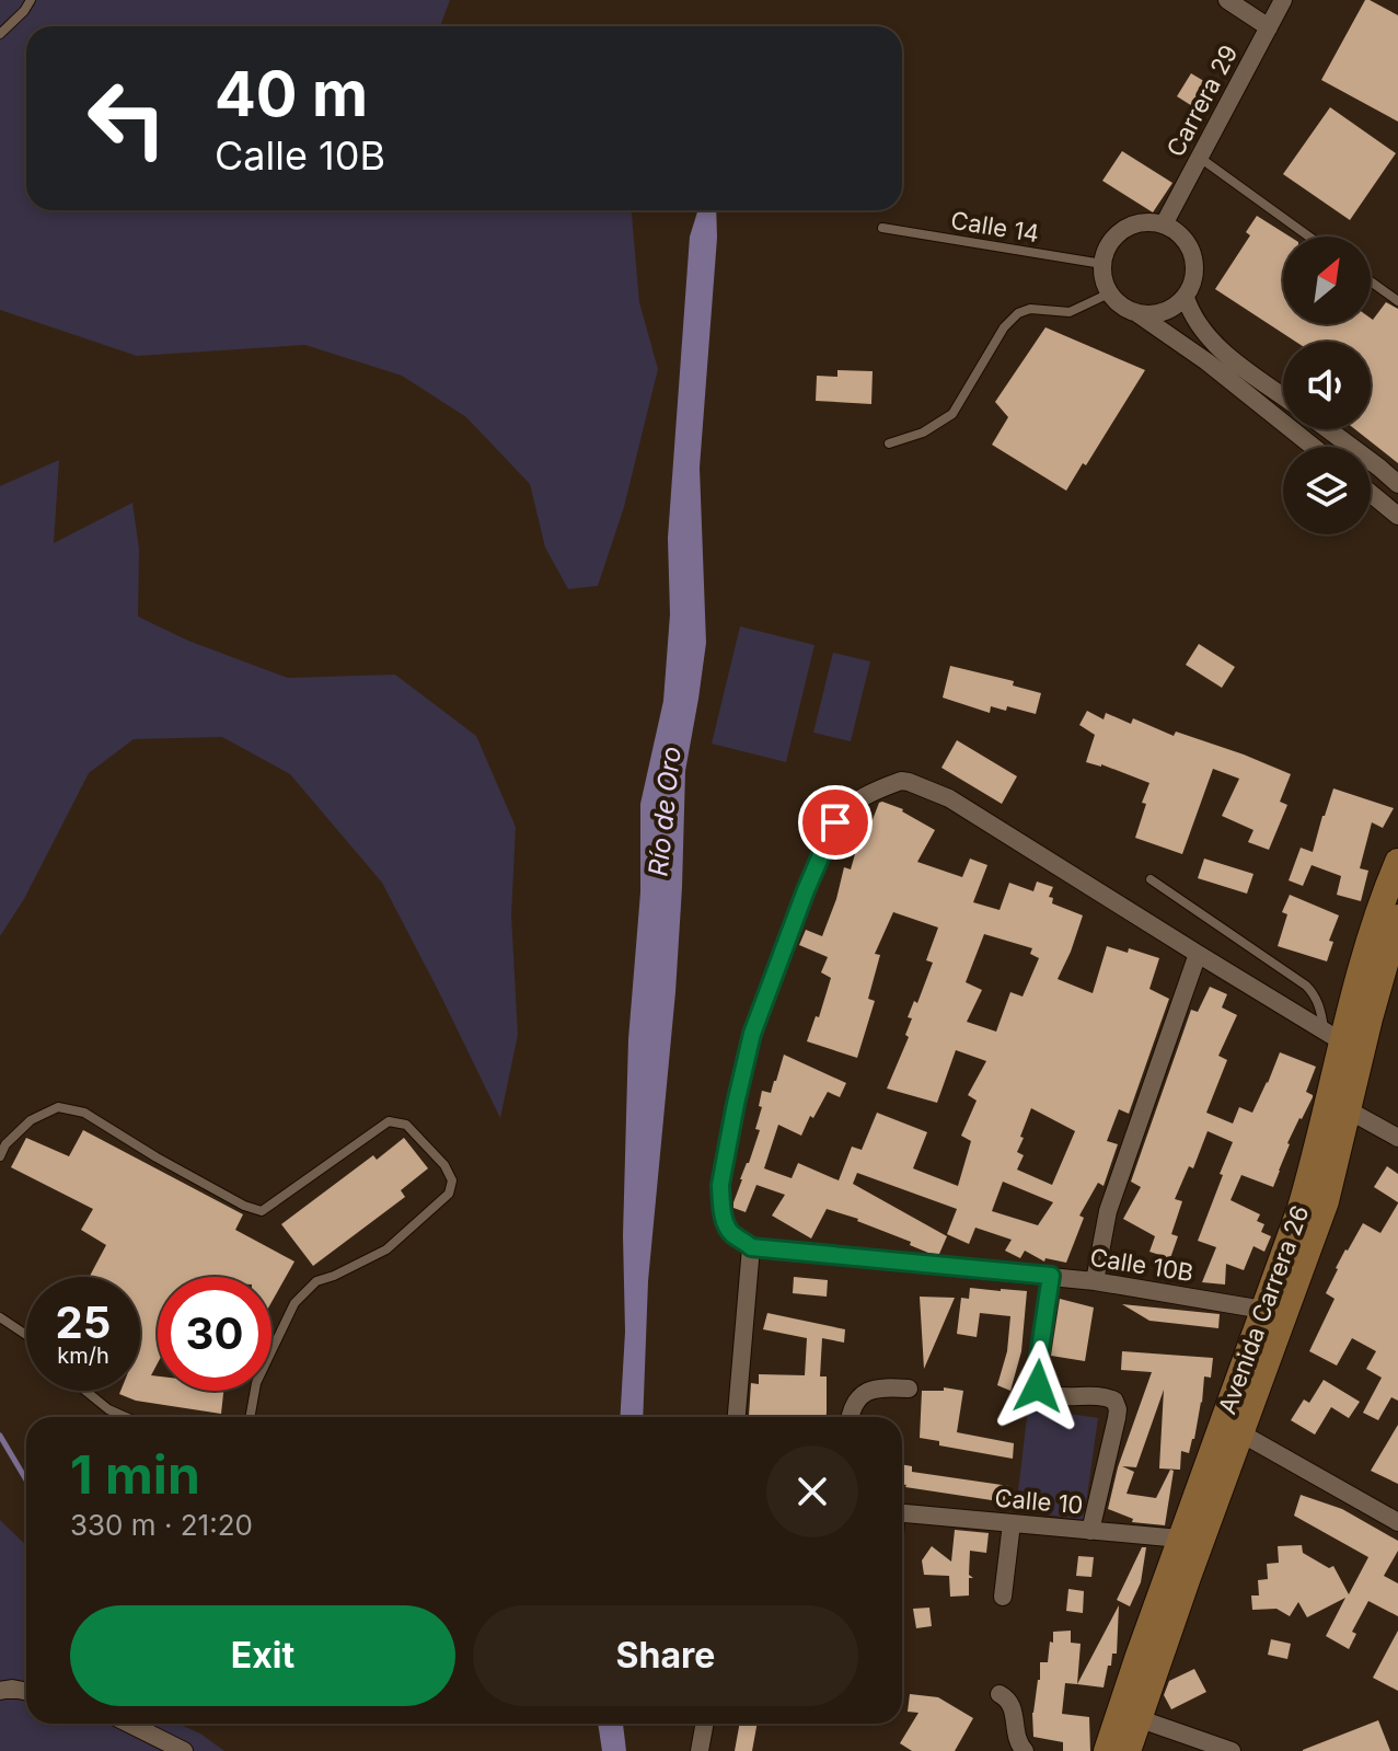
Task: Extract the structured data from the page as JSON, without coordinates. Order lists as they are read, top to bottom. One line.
{"streets":{"main road":["Avenida Carrera 26"],"street":["Carrera 29","Calle 10B","Calle 10"],"lane":["Calle 14"]},"crossings":[["Carrera 29","Calle 14"],["Calle 10B","Avenida Carrera 26"],["Avenida Carrera 26","Calle 10"]],"water":["Río de Oro"],"north":"top right","page":{"turn":["40 m","Calle 10B"],"speed":"25 km/h","limit":"30","heading":["1 min","330 m · 21:20"],"buttons":["Exit","Share"]}}
